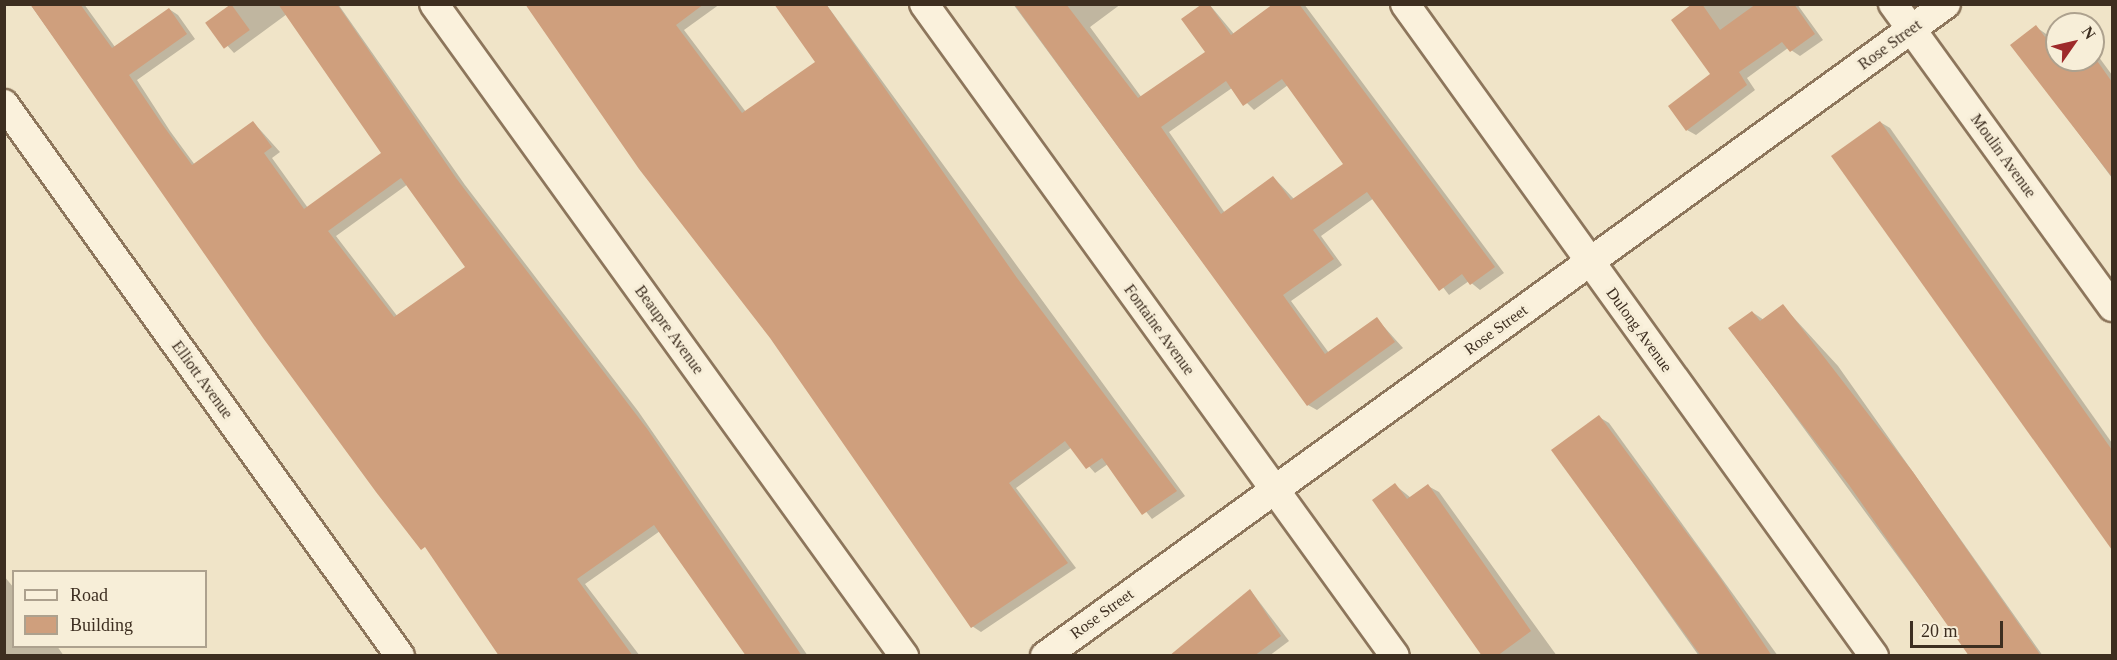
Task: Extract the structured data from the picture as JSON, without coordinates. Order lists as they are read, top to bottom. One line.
{"streets":{"street":["Rose Street","Moulin Avenue","Beaupre Avenue","Fontaine Avenue","Dulong Avenue","Elliott Avenue"]},"crossings":[["Rose Street","Moulin Avenue"],["Rose Street","Fontaine Avenue"],["Rose Street","Dulong Avenue"]],"legend":["Road","Building"],"scale_bar":"20 m","north":"top right"}
